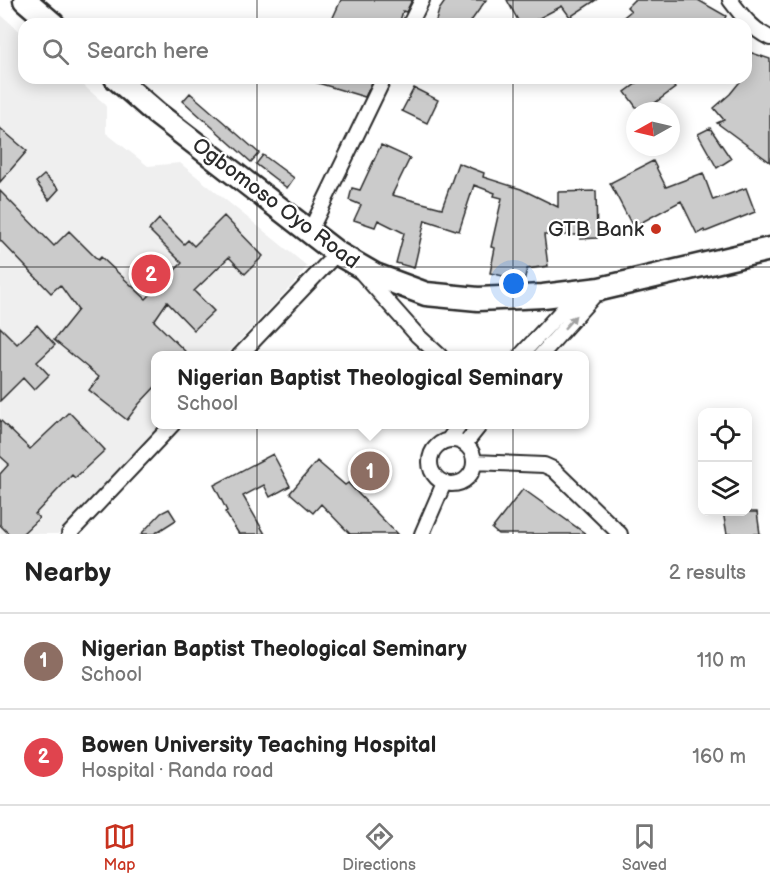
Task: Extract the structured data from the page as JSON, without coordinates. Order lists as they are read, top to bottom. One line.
{"streets":{"highway":["Ogbomoso Oyo Road"]},"places":["GTB Bank"],"north":"left","page":{"search":"Search here","pins":["2","1"],"popup":["Nigerian Baptist Theological Seminary","School"],"heading":["Nearby","2 results"],"list":[{"mark":"1","name":"Nigerian Baptist Theological Seminary","note":"School","value":"110 m"},{"mark":"2","name":"Bowen University Teaching Hospital","note":"Hospital · Randa road","value":"160 m"}],"nav":["Map","Directions","Saved"]}}
